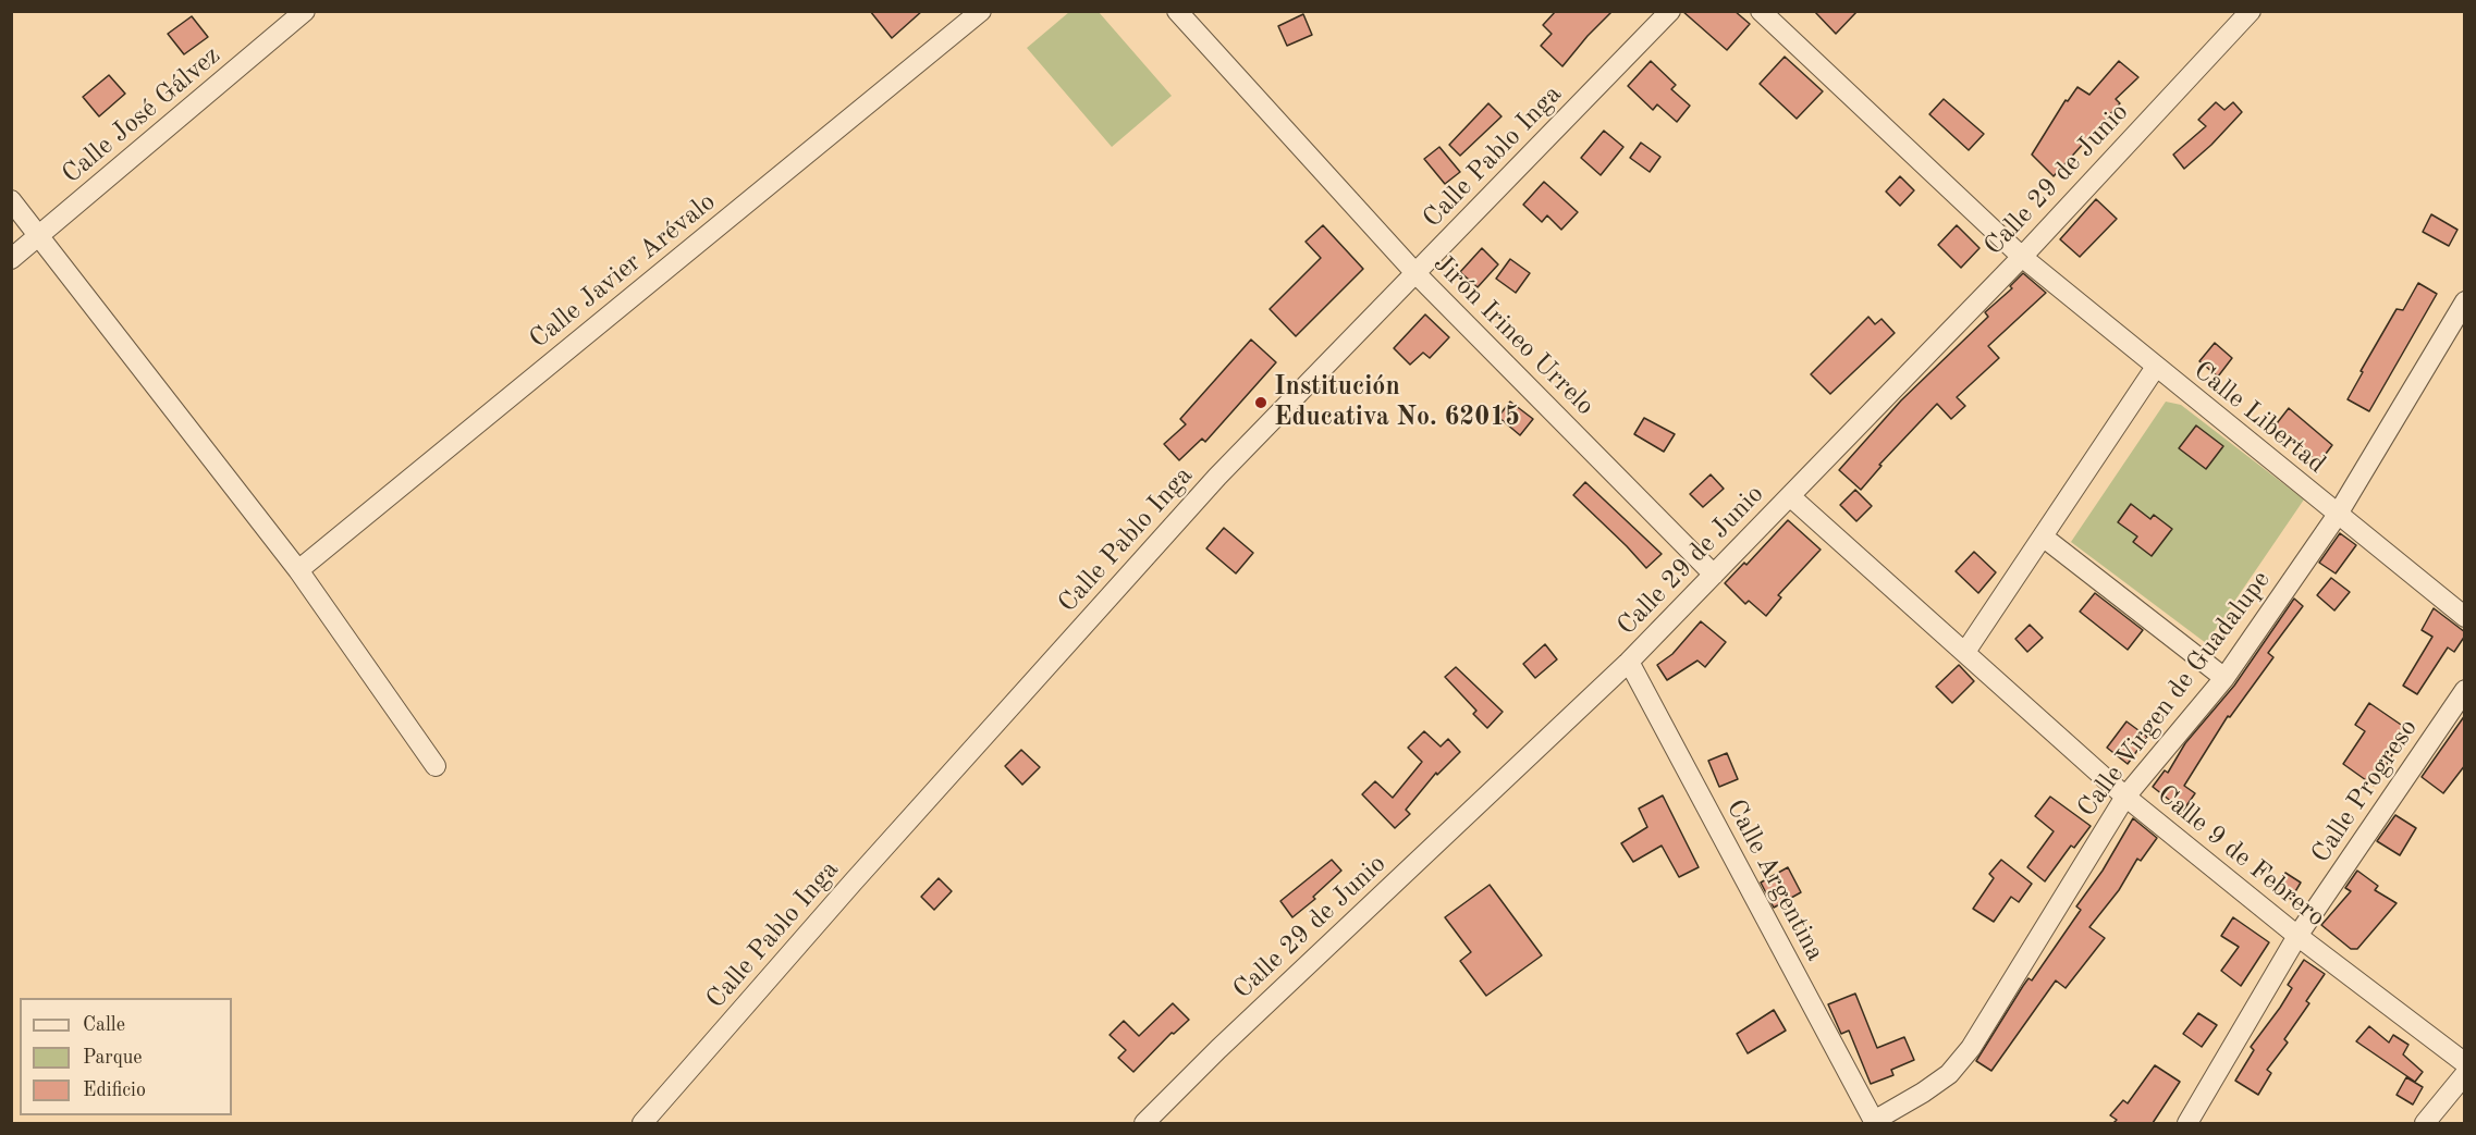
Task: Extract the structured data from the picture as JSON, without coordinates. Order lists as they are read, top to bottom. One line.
{"streets":{"street":["Calle José Gálvez","Calle Pablo Inga","Calle 29 de Junio","Calle Javier Arévalo","Jirón Irineo Urrelo","Calle Libertad","Calle Virgen de Guadalupe","Calle Progreso","Calle 9 de Febrero","Calle Argentina"]},"crossings":[["Calle Pablo Inga","Jirón Irineo Urrelo"],["Calle 29 de Junio","Jirón Irineo Urrelo"],["Calle 29 de Junio","Calle Libertad"],["Calle 29 de Junio","Calle 9 de Febrero"],["Calle 29 de Junio","Calle Argentina"],["Calle Libertad","Calle Virgen de Guadalupe"],["Calle Virgen de Guadalupe","Calle 9 de Febrero"],["Calle Virgen de Guadalupe","Calle Argentina"],["Calle Progreso","Calle 9 de Febrero"]],"places":["Institución Educativa No. 62015"],"legend":["Calle","Parque","Edificio"]}
